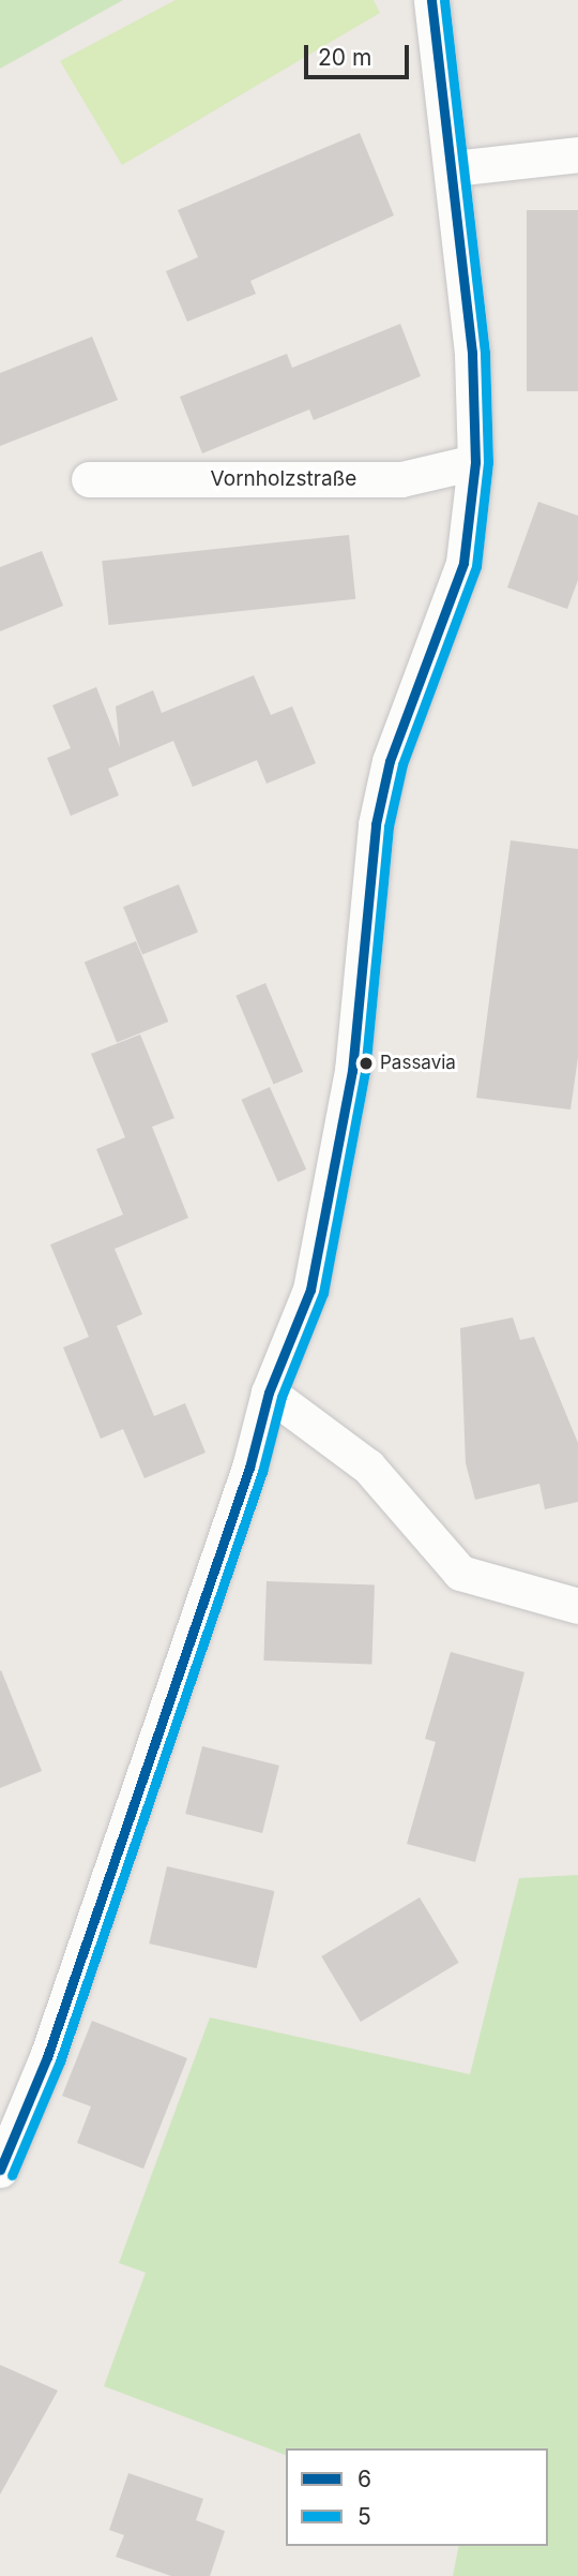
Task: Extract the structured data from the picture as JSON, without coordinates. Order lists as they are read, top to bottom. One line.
{"streets":{"street":["Vornholzstraße"]},"places":["Passavia"],"lines":["transit line 6","transit line 5"],"legend":["6","5"],"scale_bar":"20 m"}
